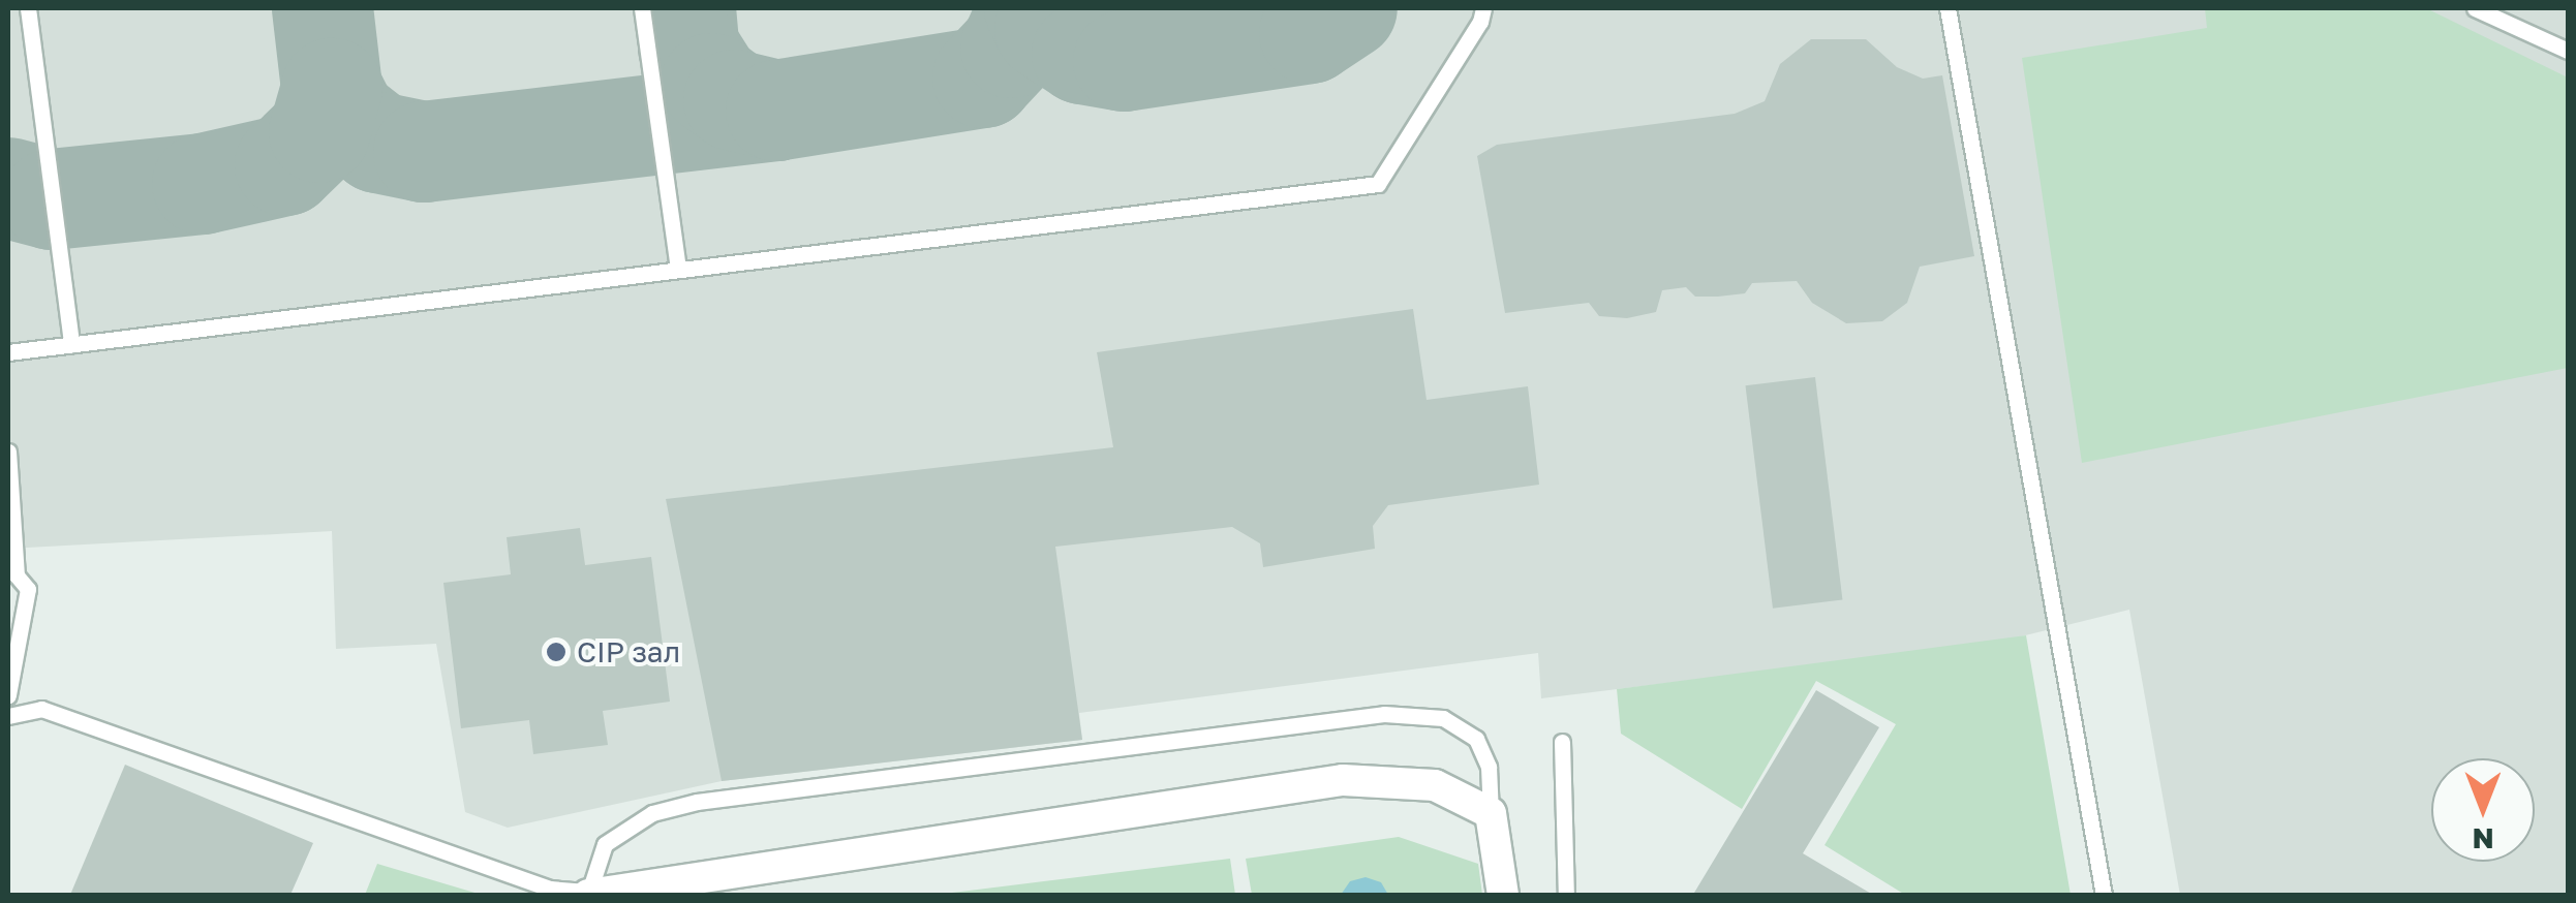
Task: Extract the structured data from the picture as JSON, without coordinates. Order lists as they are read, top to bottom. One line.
{"places":["CIP зал"],"north":"bottom"}
